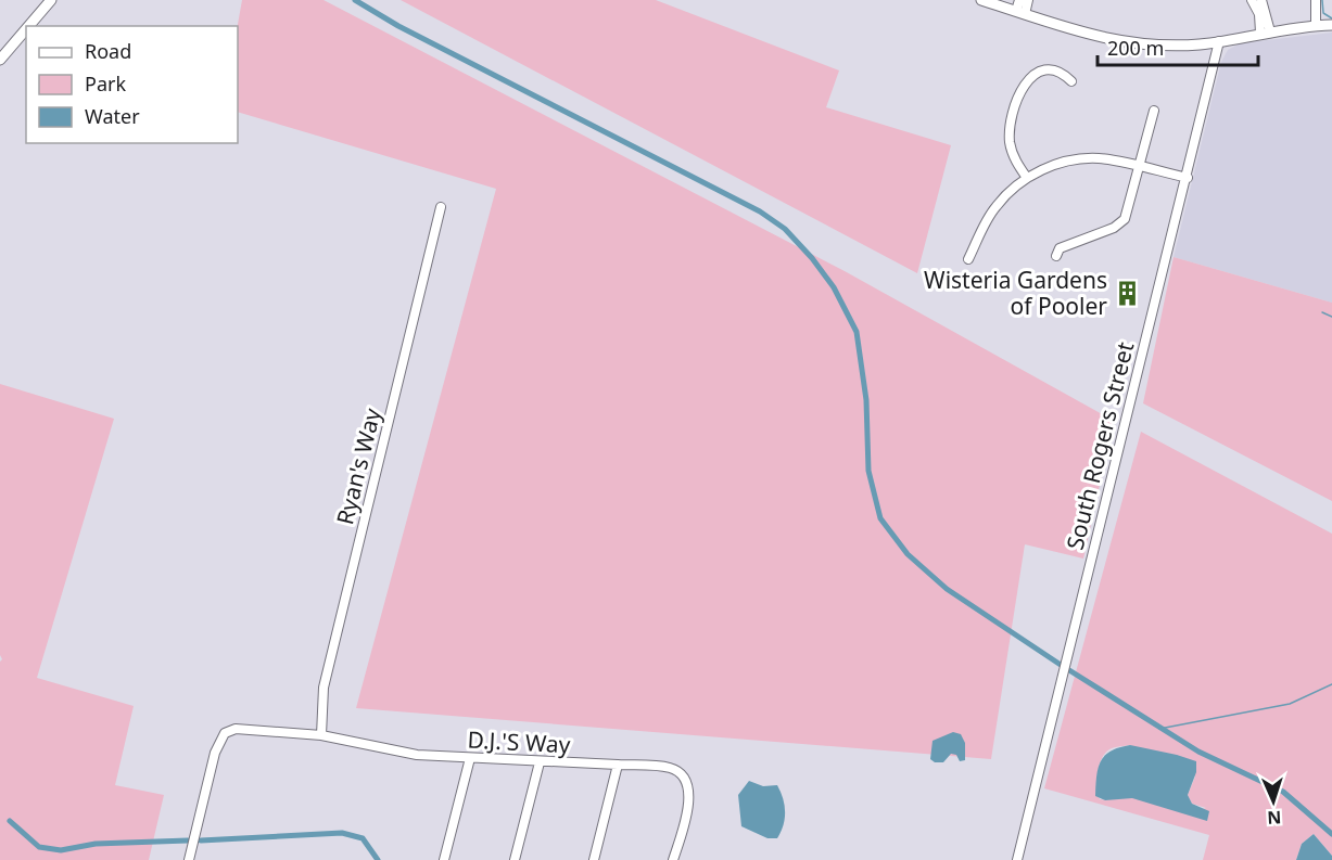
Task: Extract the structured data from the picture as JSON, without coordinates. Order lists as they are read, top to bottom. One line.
{"streets":{"street":["South Rogers Street","Ryan's Way","D.J.'S Way"]},"crossings":[["Ryan's Way","D.J.'S Way"]],"places":{"building":["Wisteria Gardens of Pooler"]},"legend":["Road","Park","Water"],"scale_bar":"200 m","north":"bottom"}
